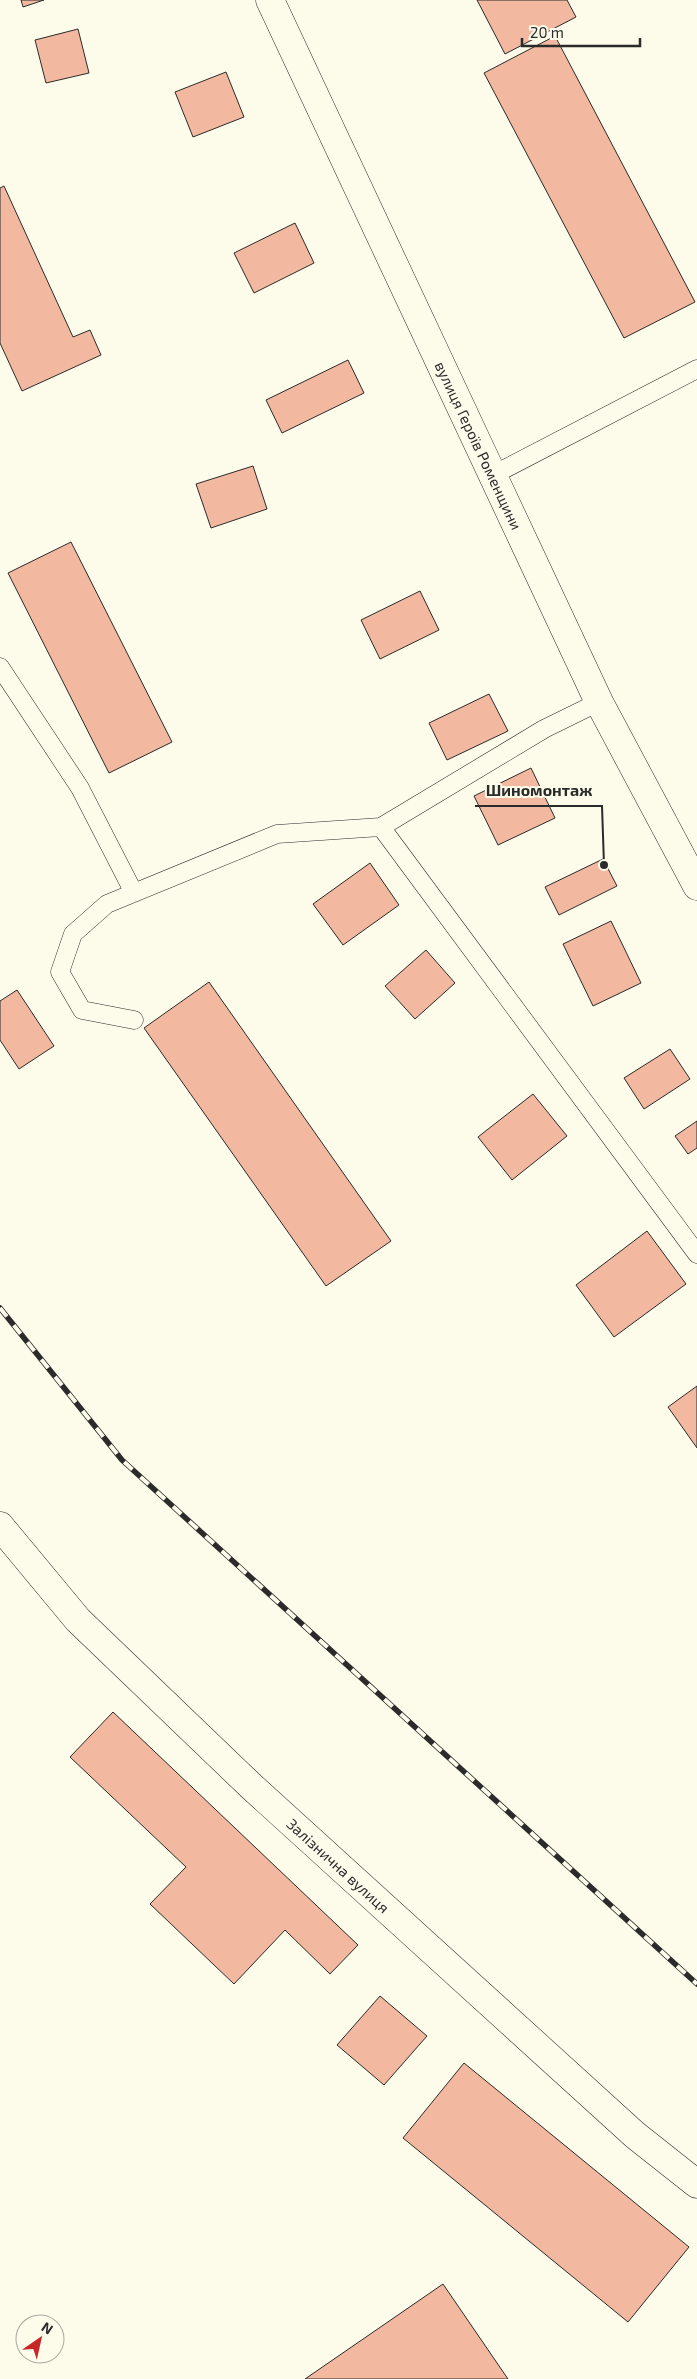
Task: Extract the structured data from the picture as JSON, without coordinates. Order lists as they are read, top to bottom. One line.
{"streets":{"street":["вулиця Героїв Роменщини","Залізнична вулиця"]},"places":["Шиномонтаж"],"scale_bar":"20 m","north":"top right"}
